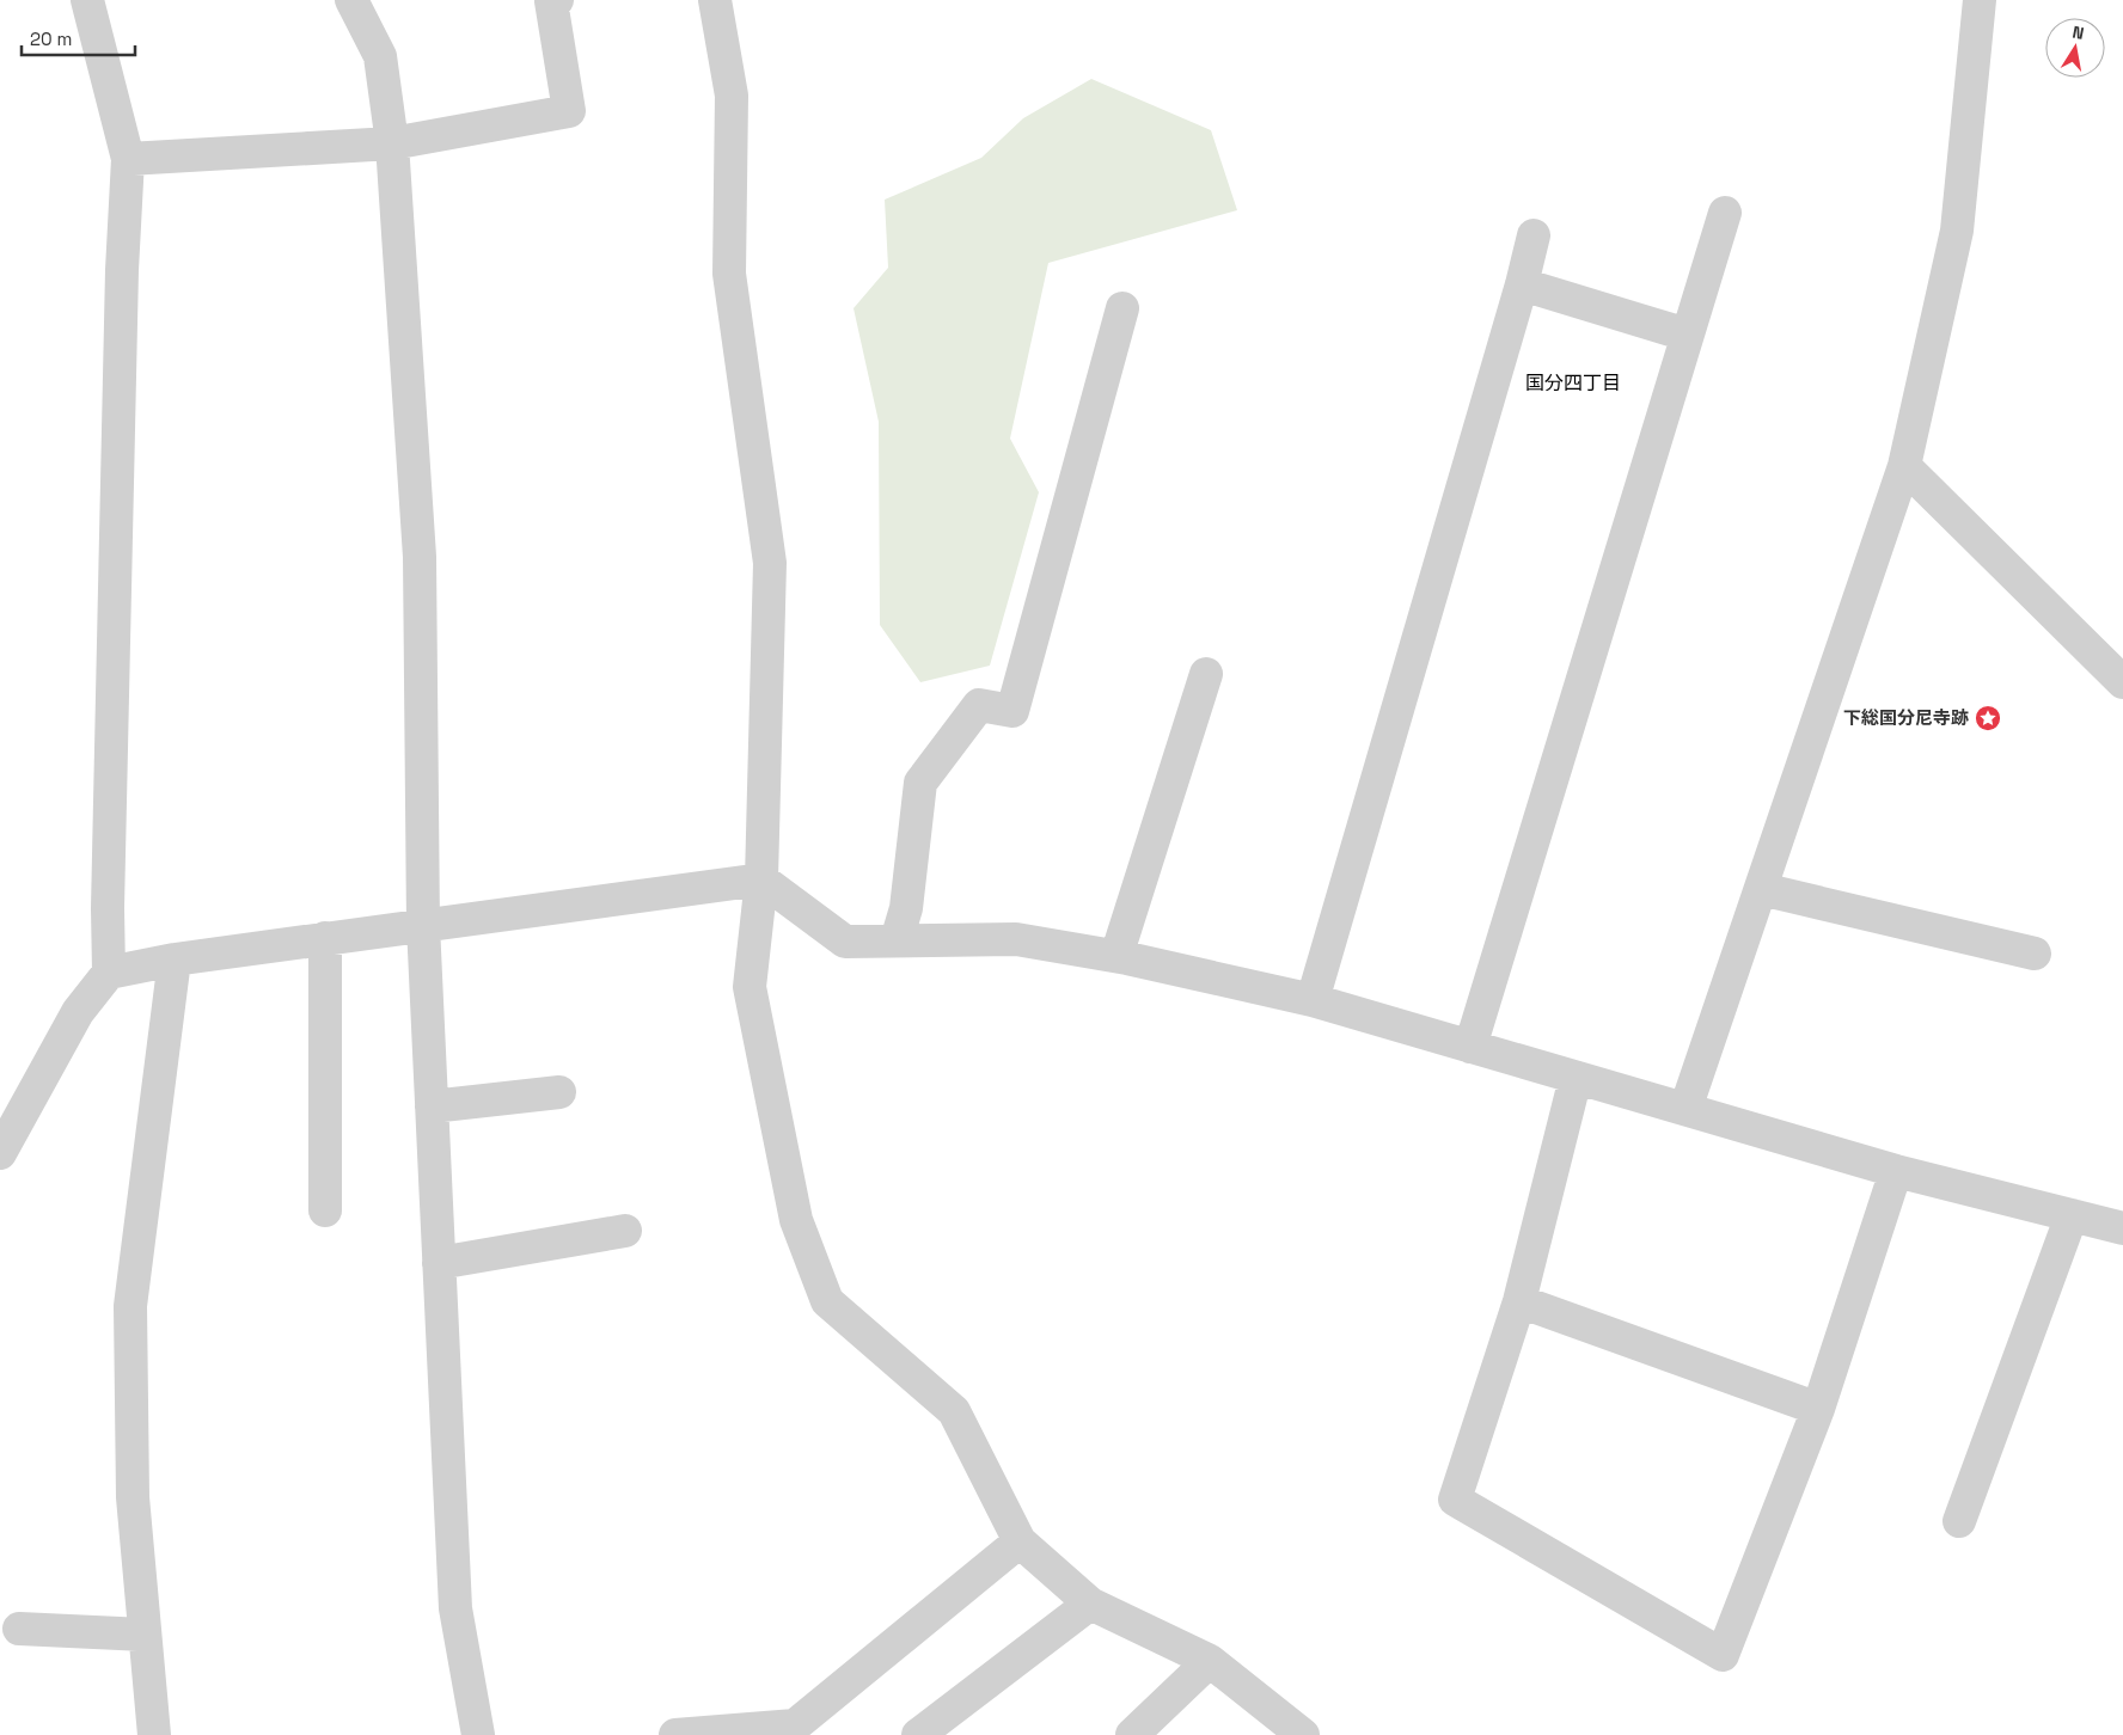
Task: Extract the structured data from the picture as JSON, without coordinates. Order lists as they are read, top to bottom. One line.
{"districts":["国分四丁目"],"places":{"place":["下総国分尼寺跡"]},"scale_bar":"20 m","north":"top"}
